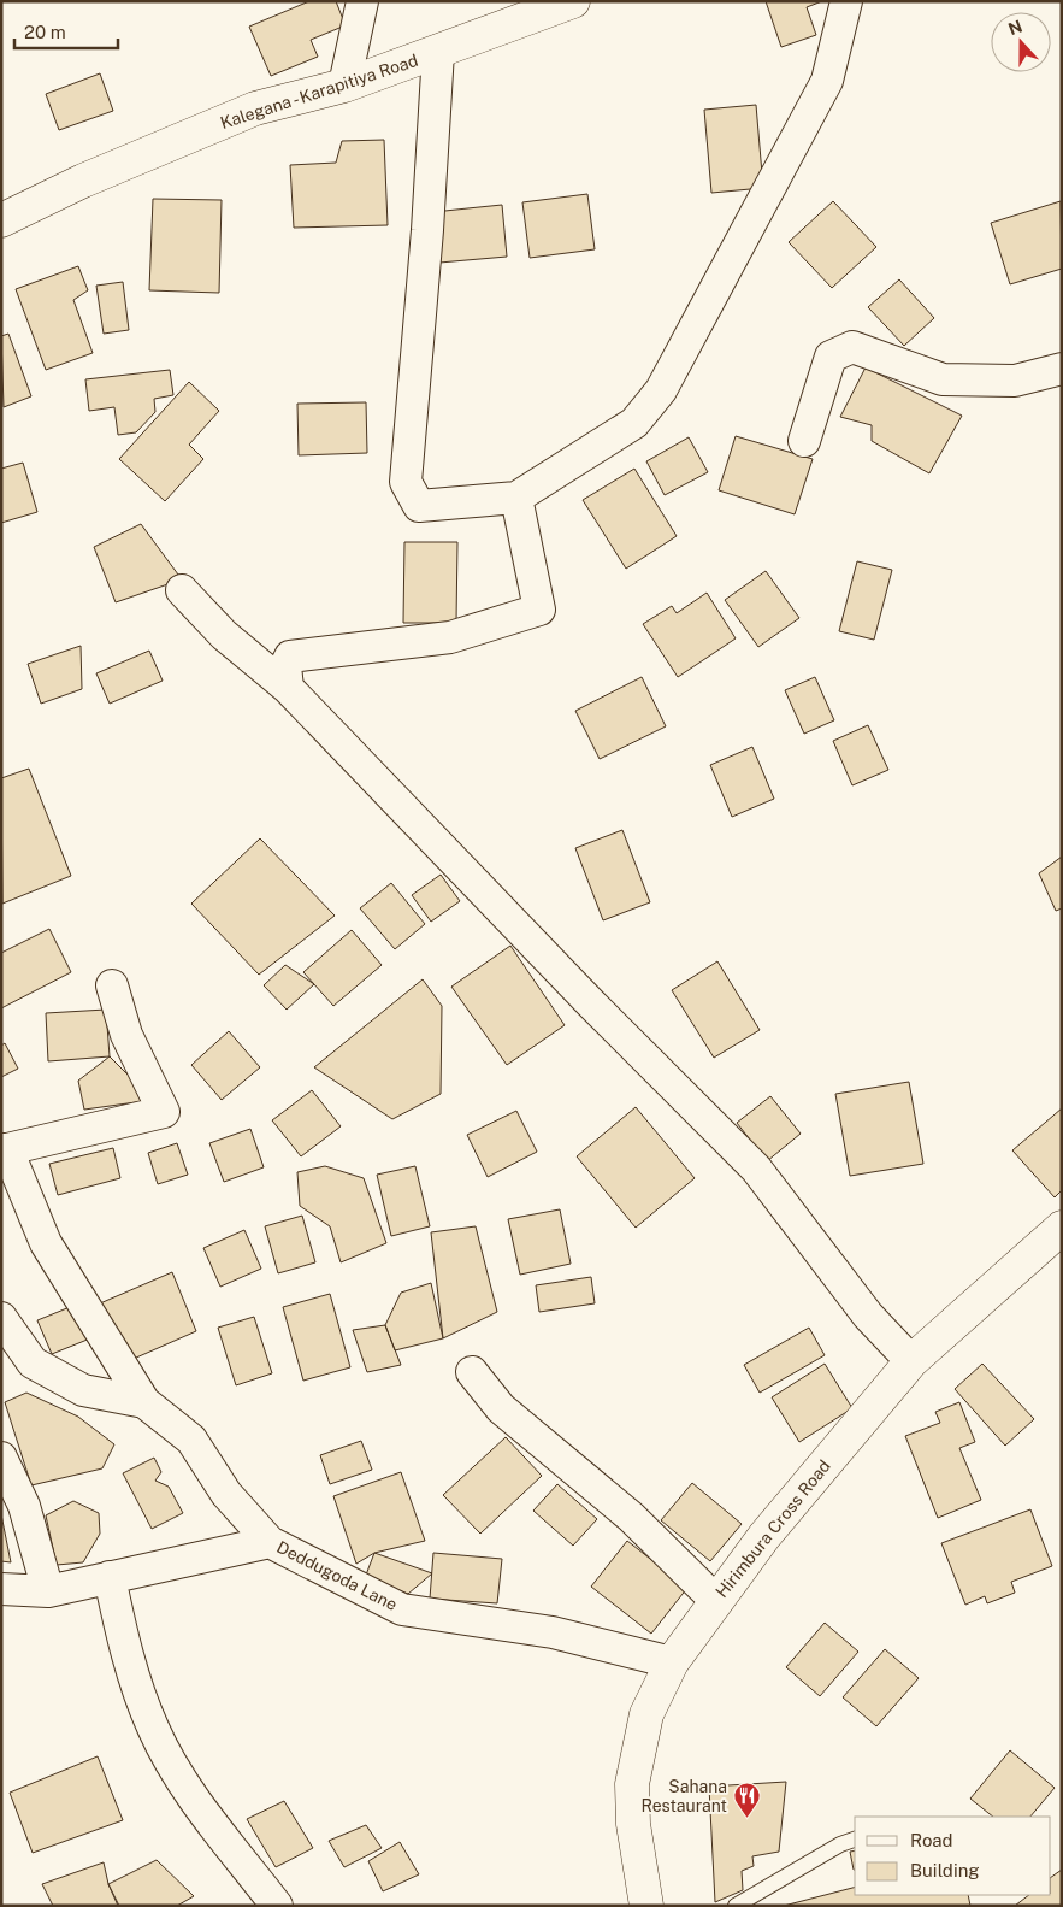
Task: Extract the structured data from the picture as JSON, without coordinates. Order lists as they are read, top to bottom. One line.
{"streets":{"main road":["Kalegana - Karapitiya Road","Hirimbura Cross Road"],"street":["Deddugoda Lane"]},"crossings":[["Hirimbura Cross Road","Deddugoda Lane"]],"places":{"restaurant":["Sahana Restaurant"]},"legend":["Road","Building"],"scale_bar":"20 m","north":"top"}
